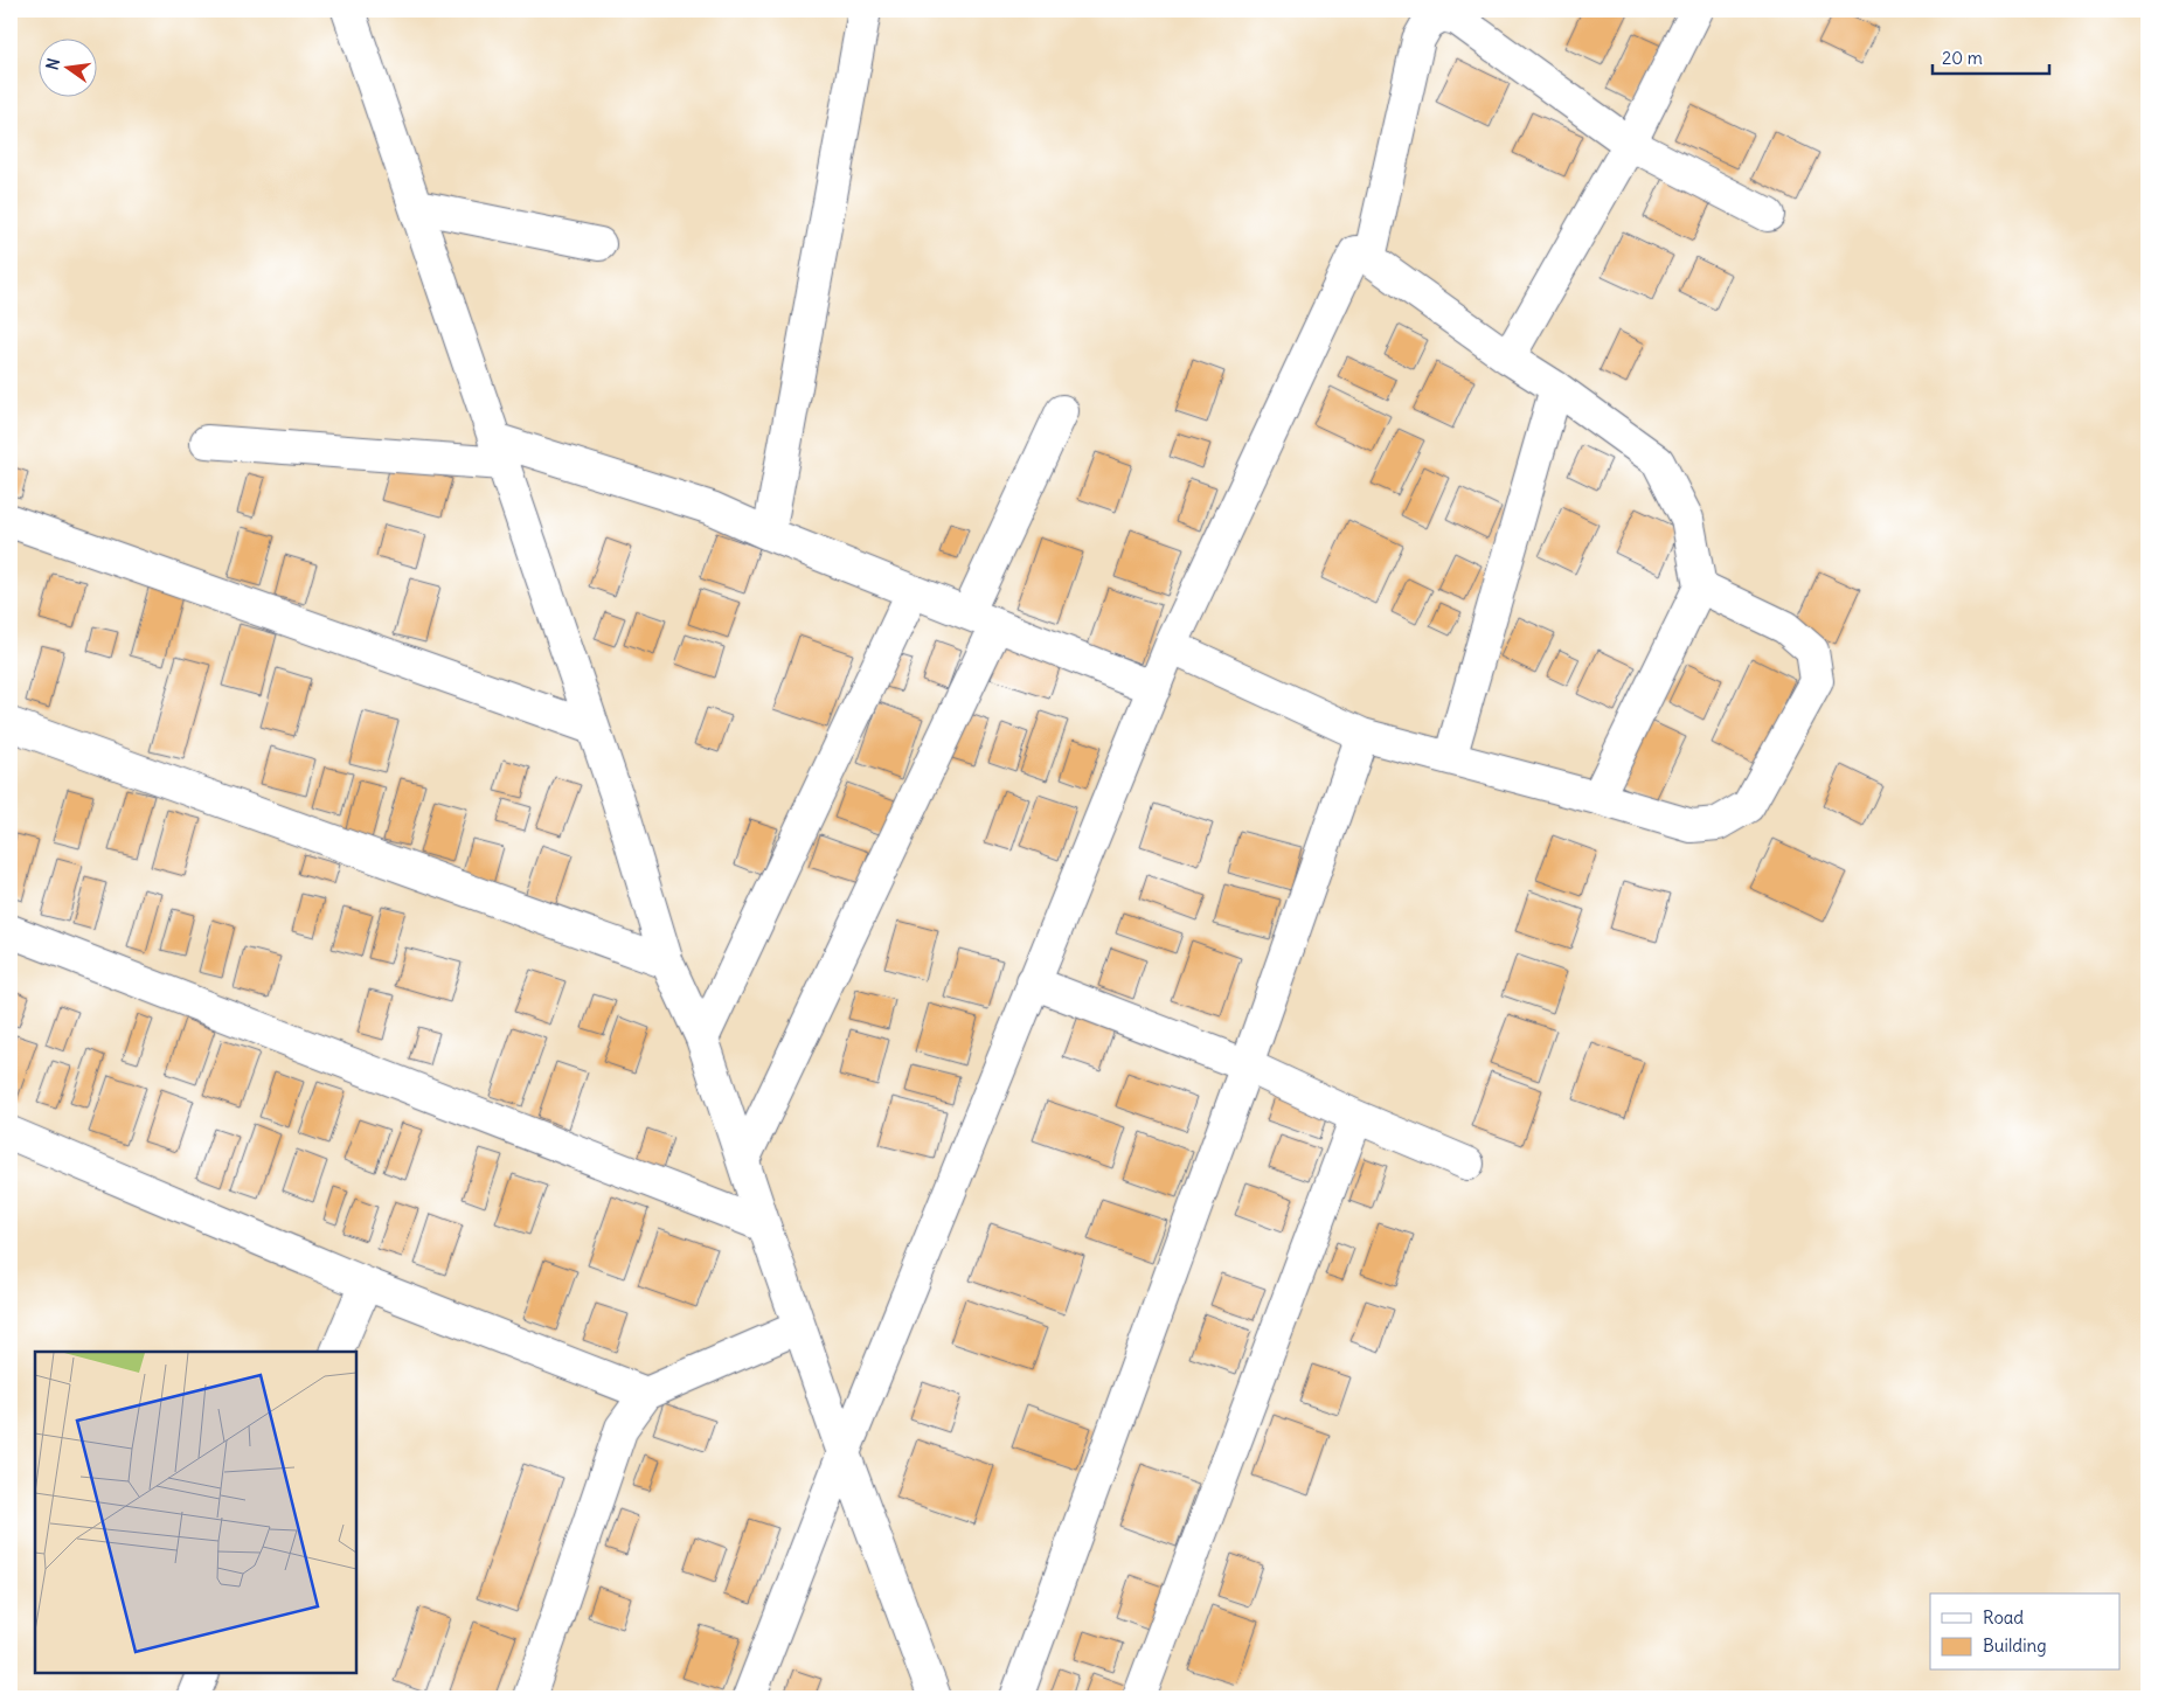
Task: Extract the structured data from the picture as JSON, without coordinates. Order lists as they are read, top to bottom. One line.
{"legend":["Road","Building"],"scale_bar":"20 m","north":"left"}
